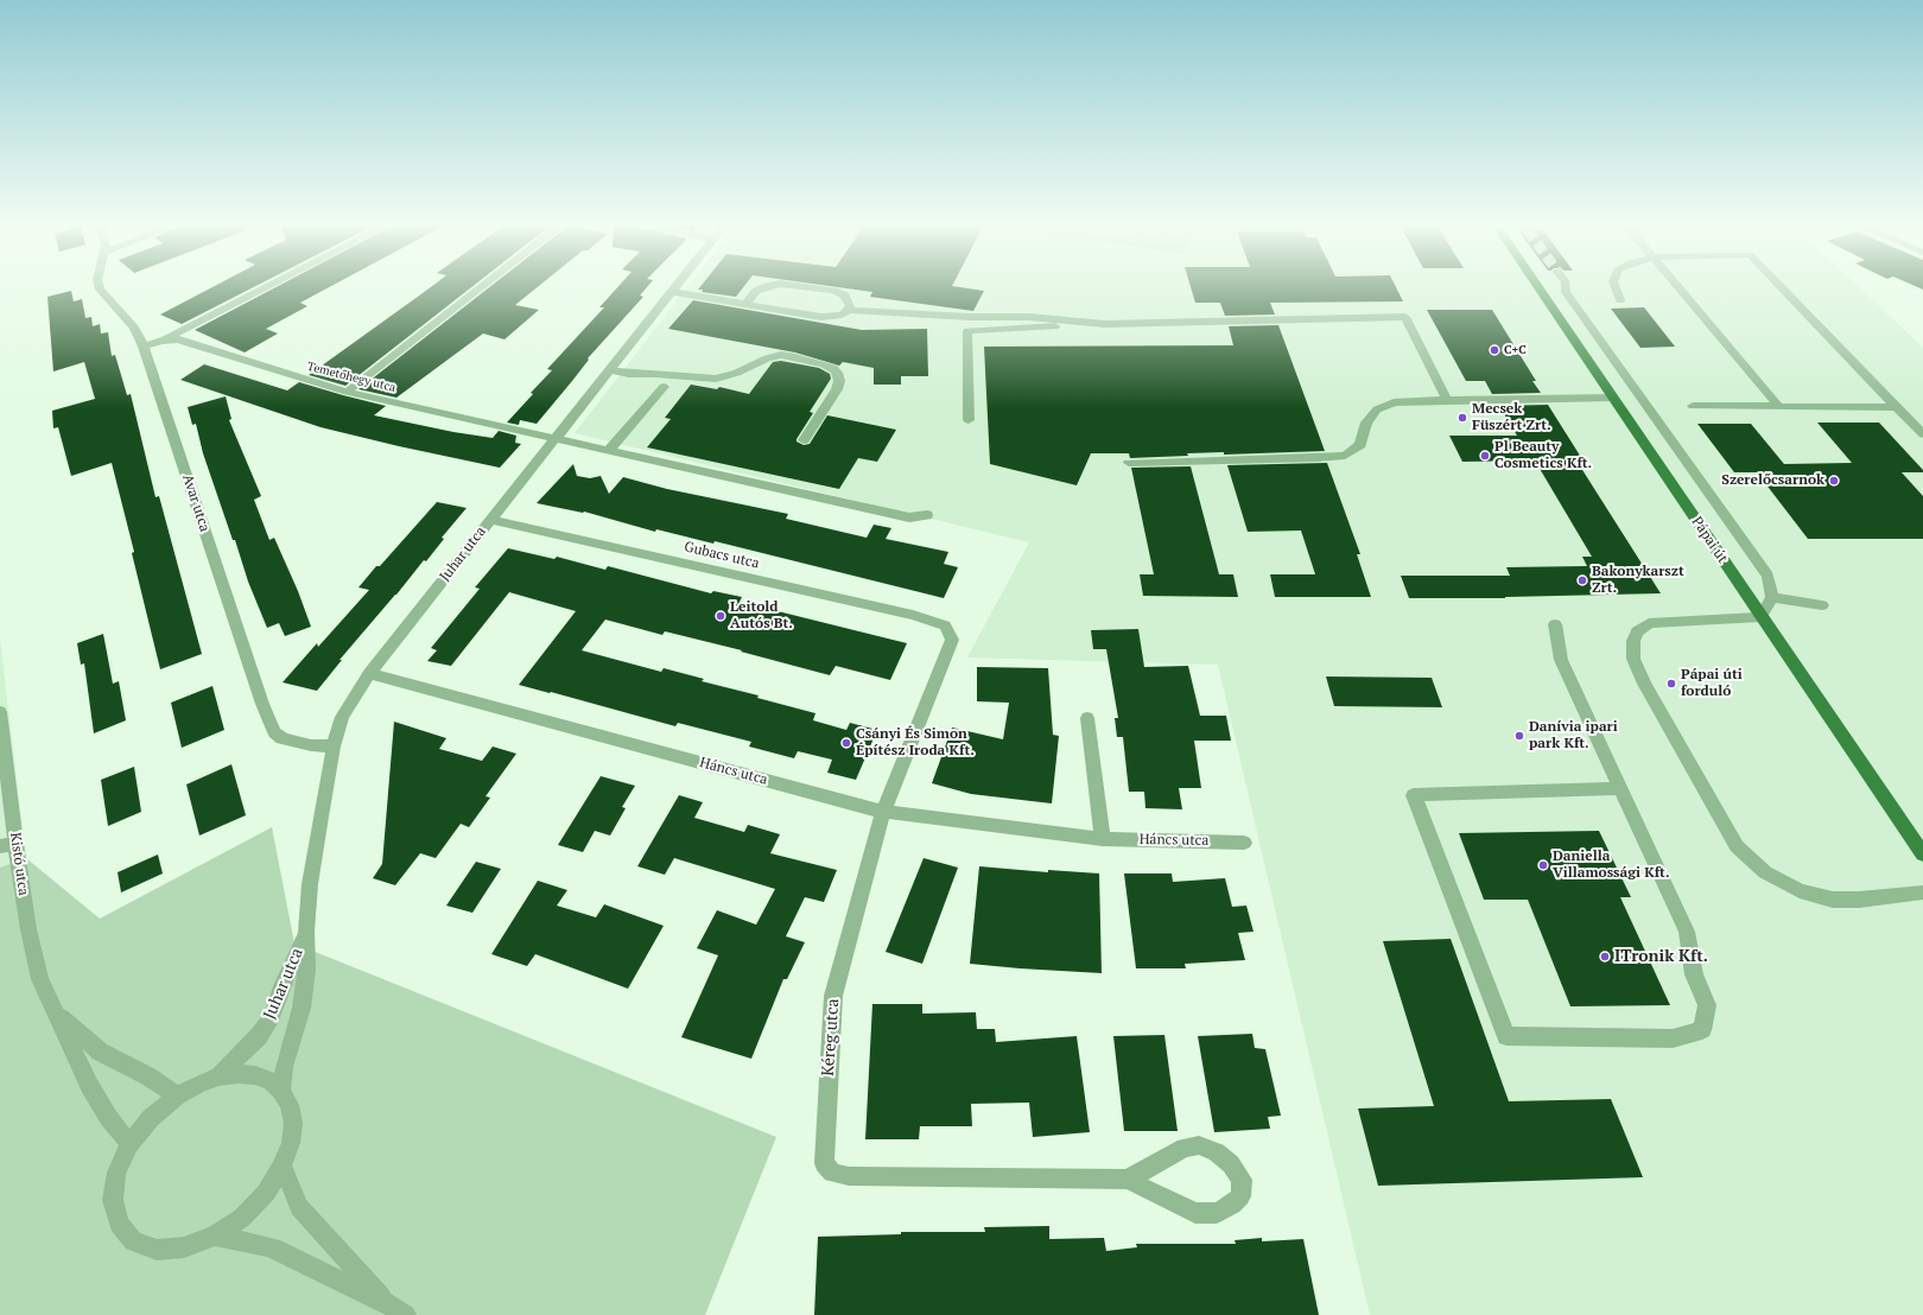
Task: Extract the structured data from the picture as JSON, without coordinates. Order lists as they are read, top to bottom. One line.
{"streets":{"main road":["Pápai út"],"street":["Temetőhegy utca","Avar utca","Juhar utca","Gubacs utca","Háncs utca","Kistó utca","Kéreg utca"]},"crossings":[["Temetőhegy utca","Avar utca"],["Temetőhegy utca","Juhar utca"],["Avar utca","Juhar utca"],["Juhar utca","Gubacs utca"],["Juhar utca","Háncs utca"],["Gubacs utca","Kéreg utca"],["Háncs utca","Kéreg utca"]],"places":["C+C","Mecsek Füszért Zrt.","Pl Beauty Cosmetics Kft.","Szerelőcsarnok","Bakonykarszt Zrt.","Leitold Autós Bt.","Pápai úti forduló","Danívia ipari park Kft.","Csányi És Simon Építész Iroda Kft.","Daniella Villamossági Kft.","ITronik Kft."]}
